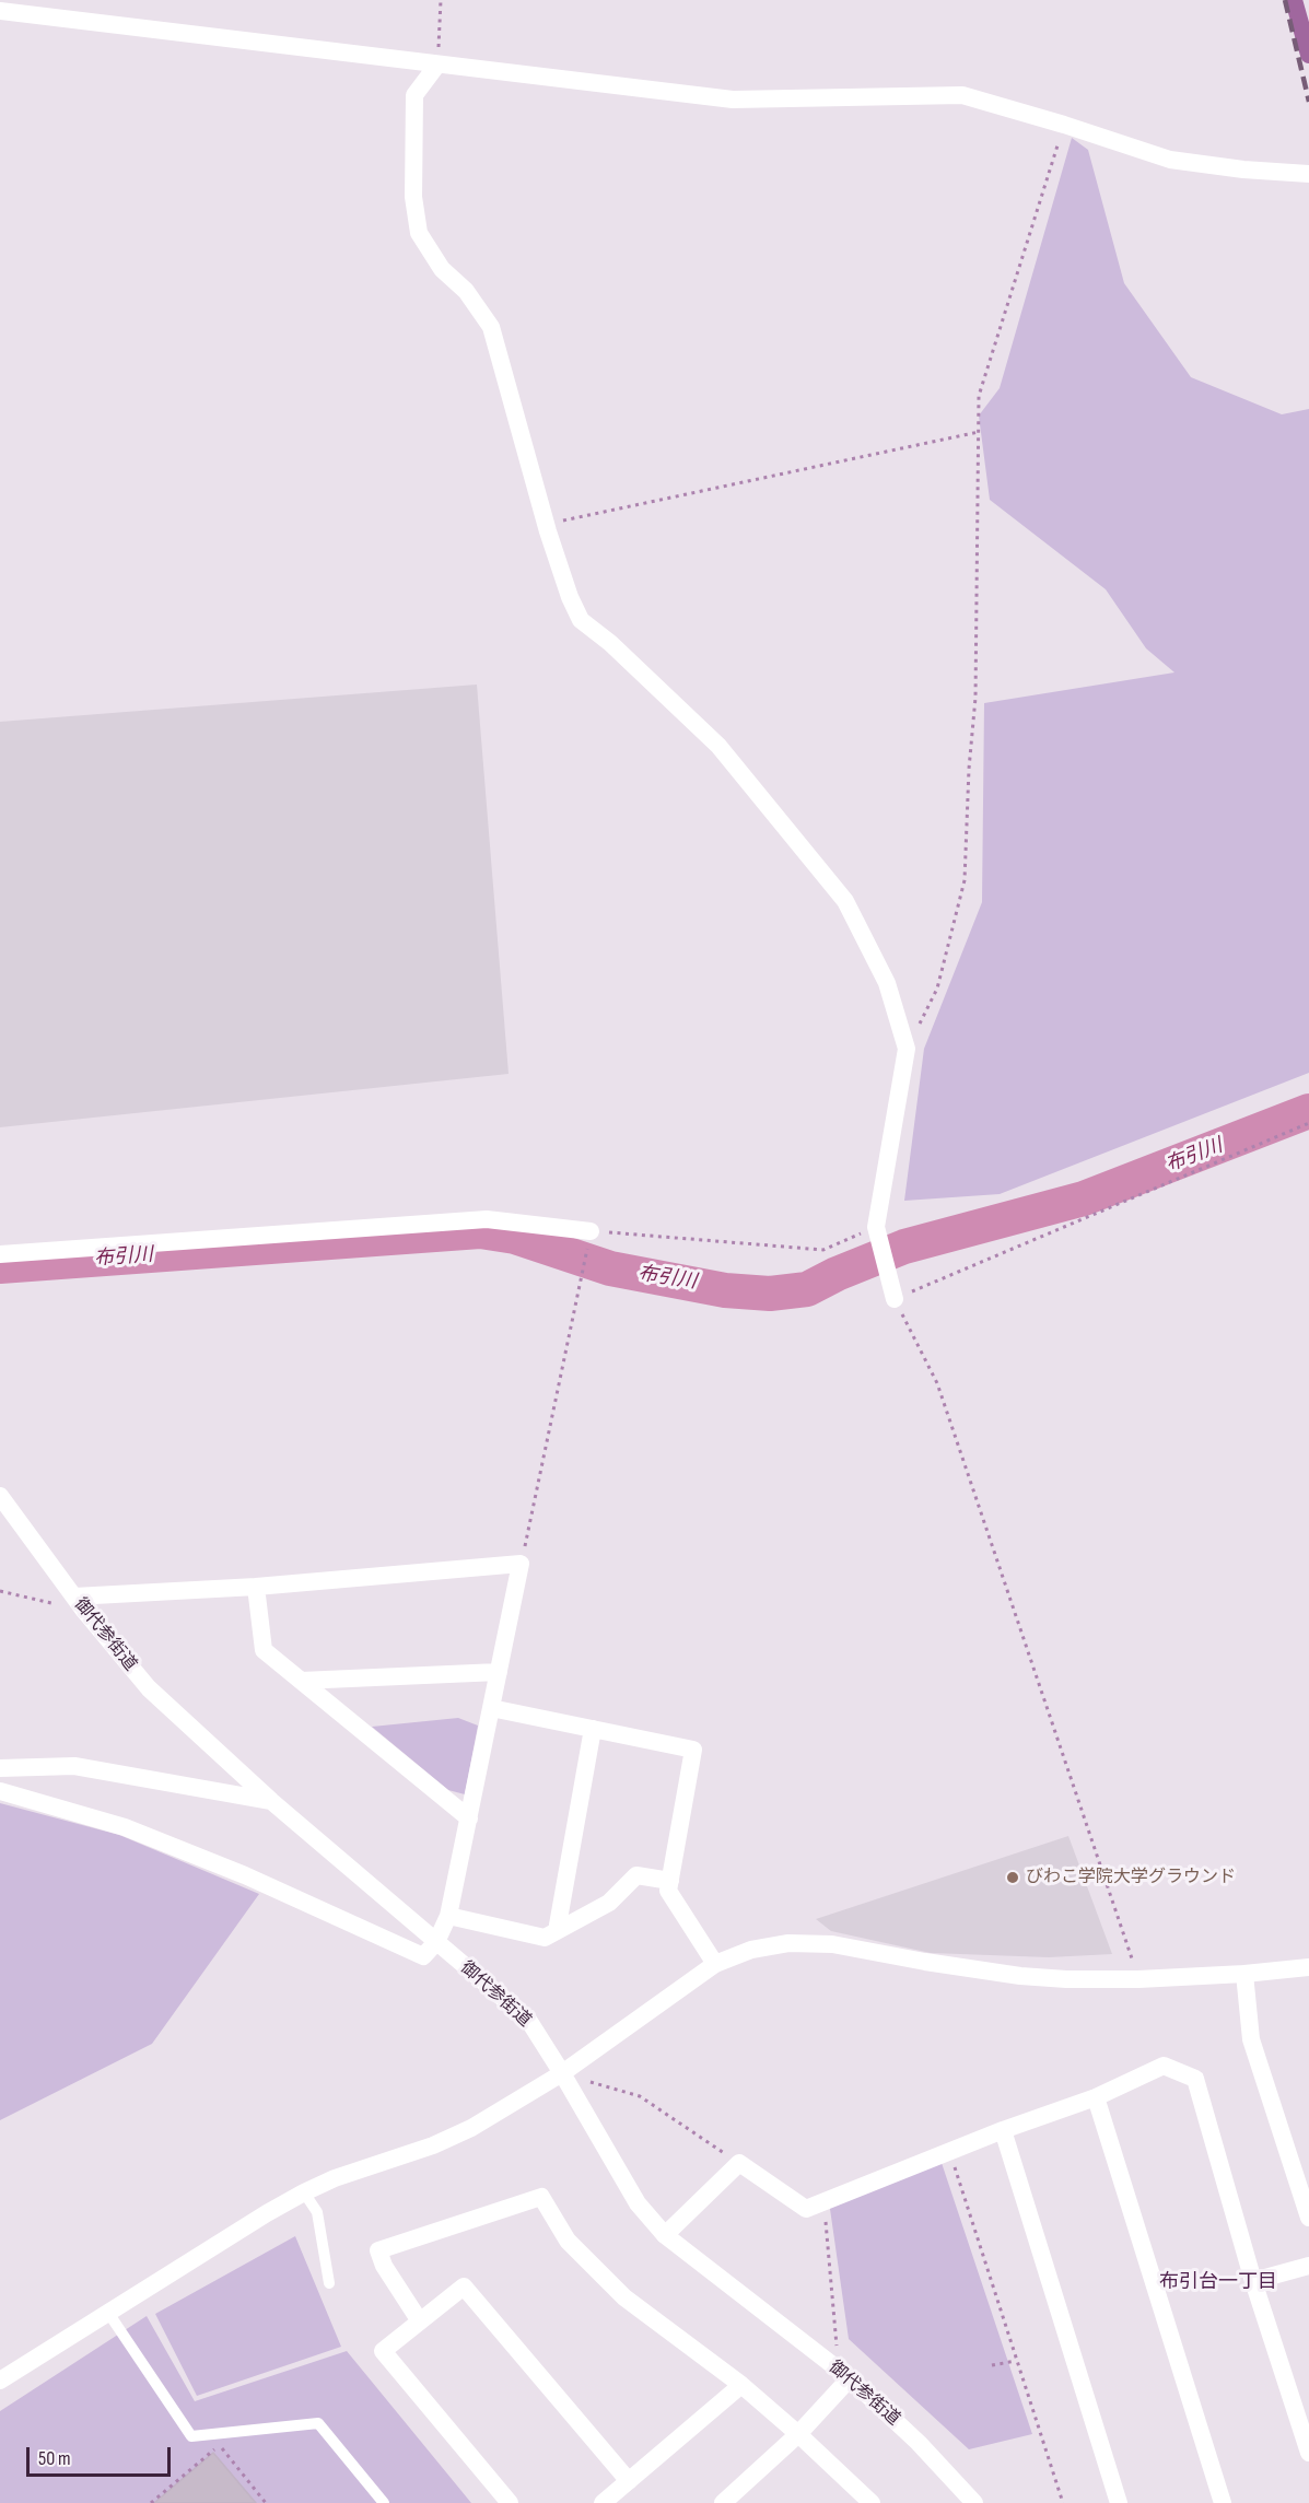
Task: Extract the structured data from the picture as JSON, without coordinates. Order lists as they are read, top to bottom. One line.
{"streets":{"street":["御代参街道"]},"districts":["布引台一丁目"],"water":["布引川"],"places":["びわこ学院大学グラウンド"],"scale_bar":"50 m"}
